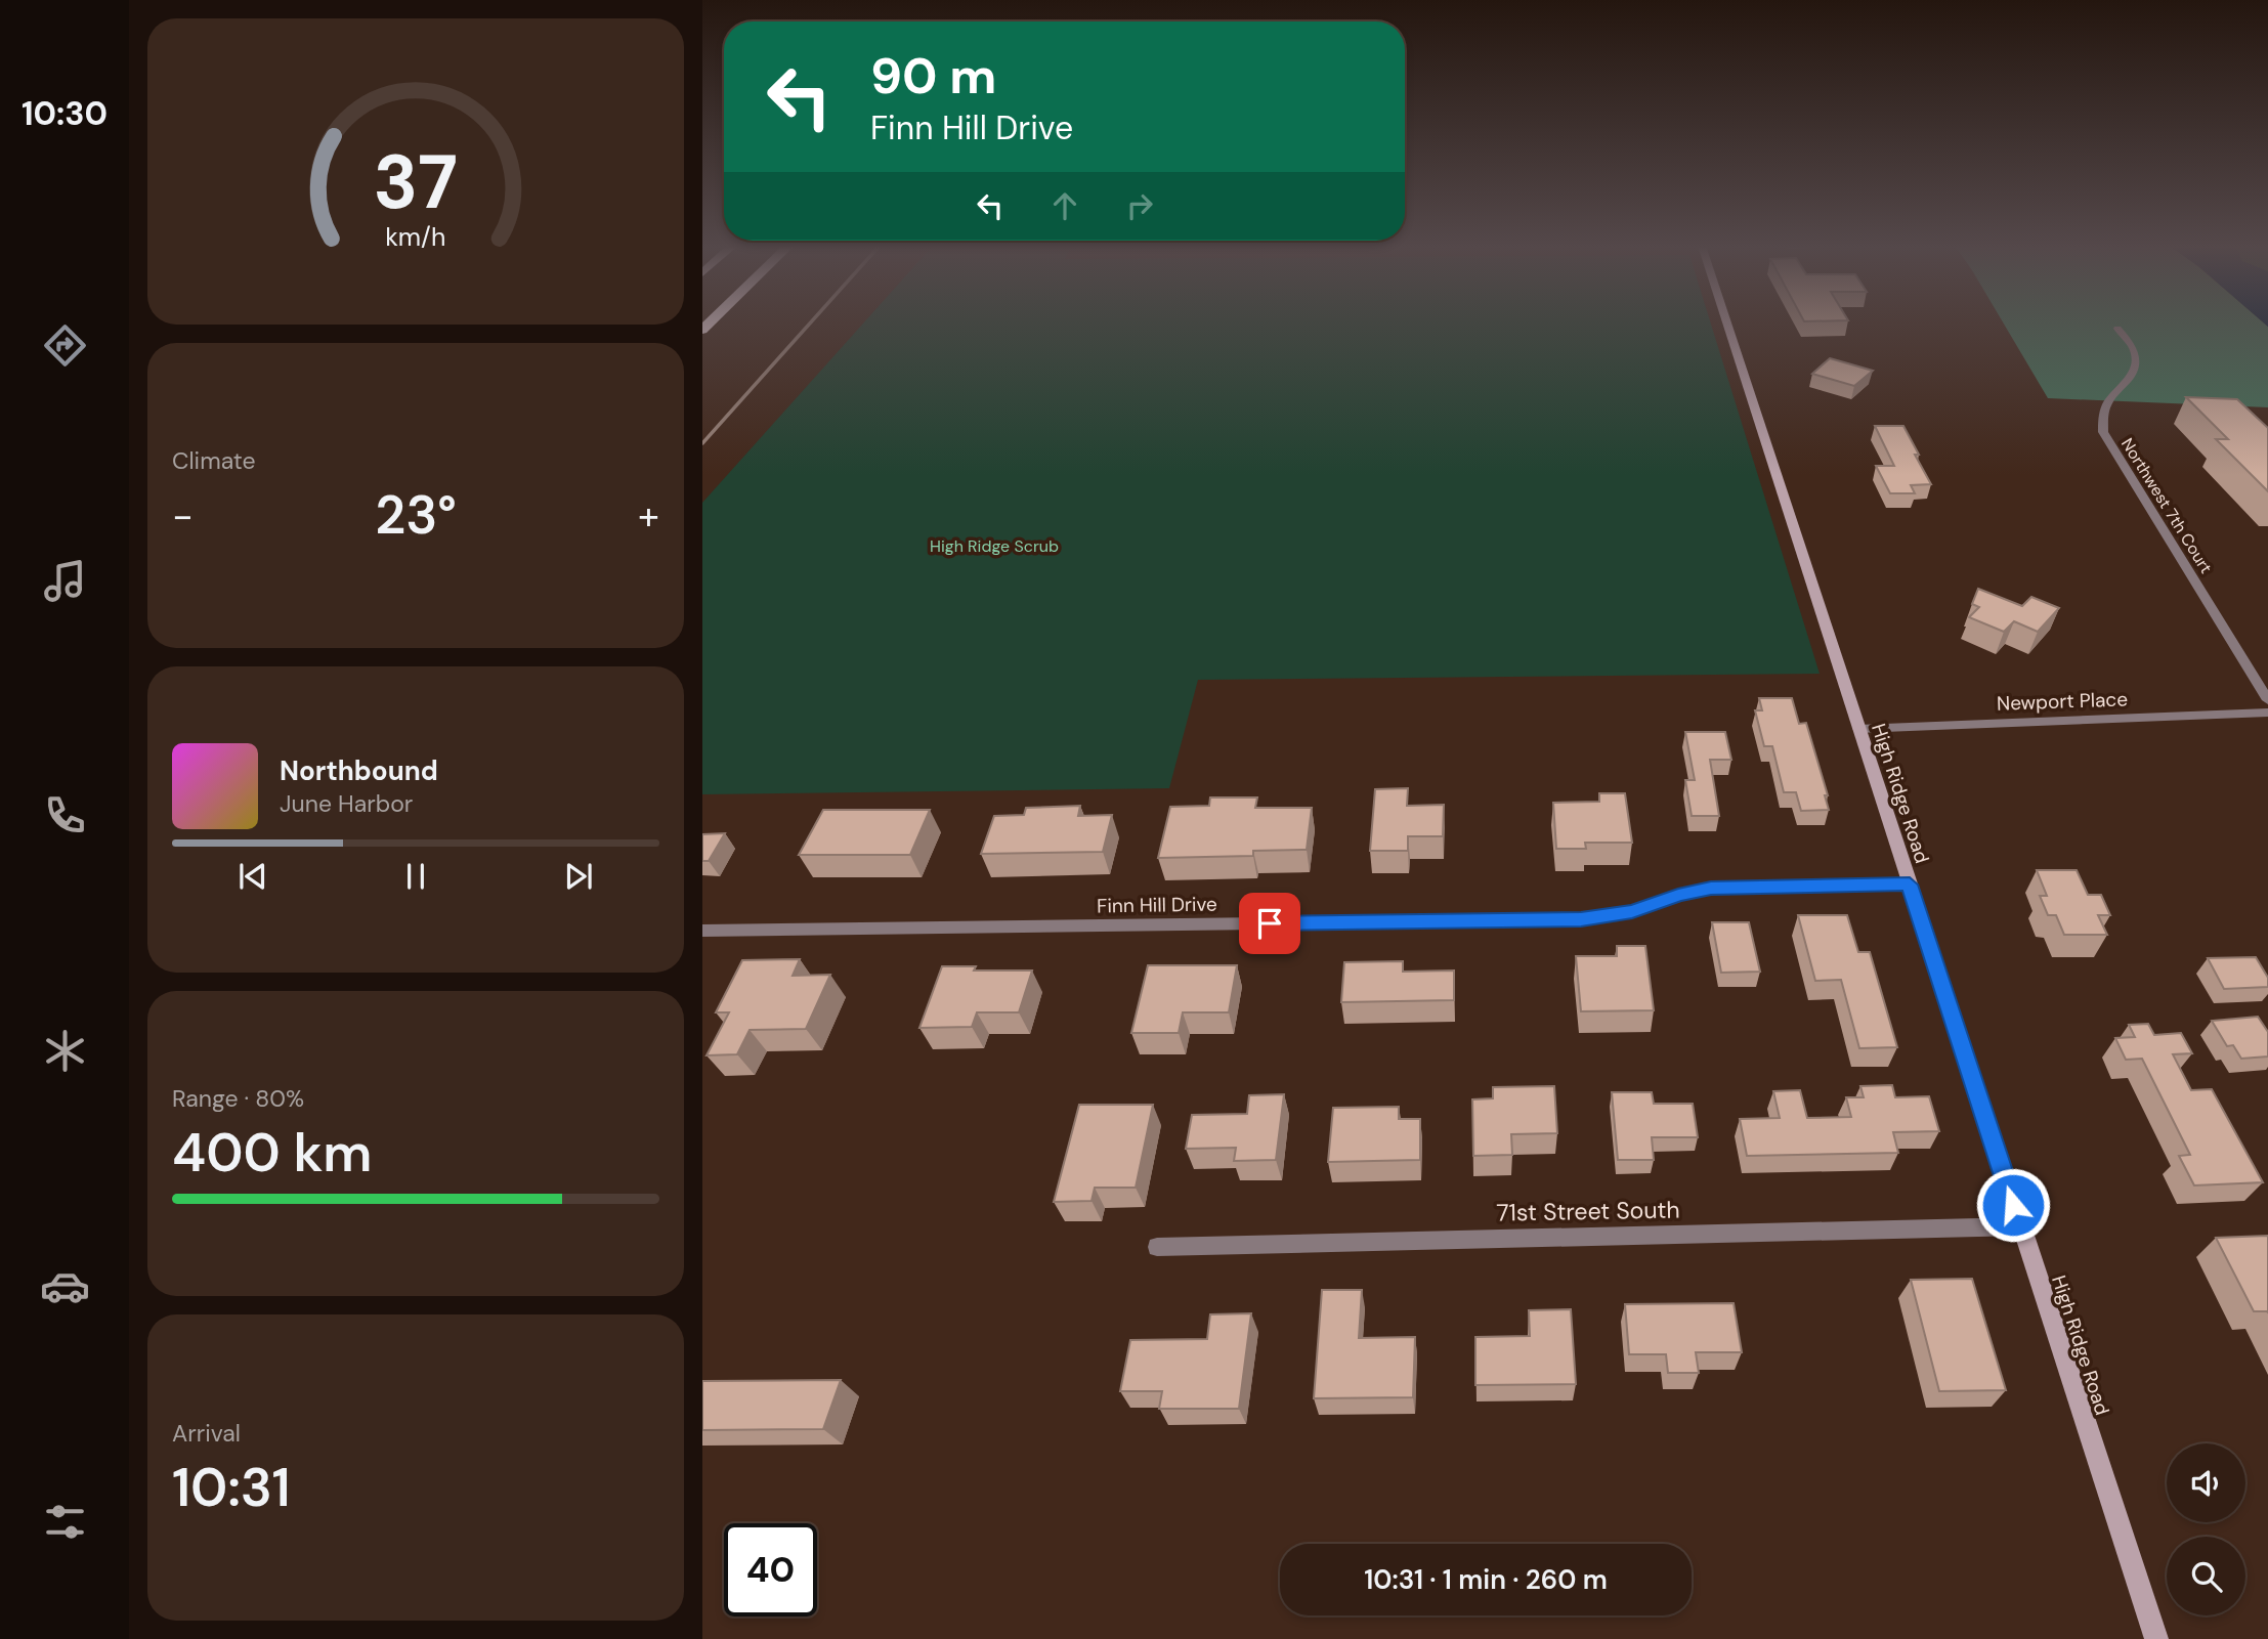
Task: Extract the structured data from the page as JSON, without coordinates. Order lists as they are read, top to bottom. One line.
{"streets":{"street":["Northwest 7th Court","Newport Place","High Ridge Road","Finn Hill Drive","71st Street South"]},"crossings":[["Newport Place","High Ridge Road"],["High Ridge Road","Finn Hill Drive"],["High Ridge Road","71st Street South"]],"parks":["High Ridge Scrub"],"page":{"tabs":"10:30","turn":["90 m","Finn Hill Drive"],"tile":["Climate",["Range · 80%","400 km"],["Arrival","10:31"]],"heat":["−","23°","+"],"song":["Northbound","June Harbor"],"limit":"40","trip":"10:31 · 1 min · 260 m","gauge":["37","km/h"]}}
